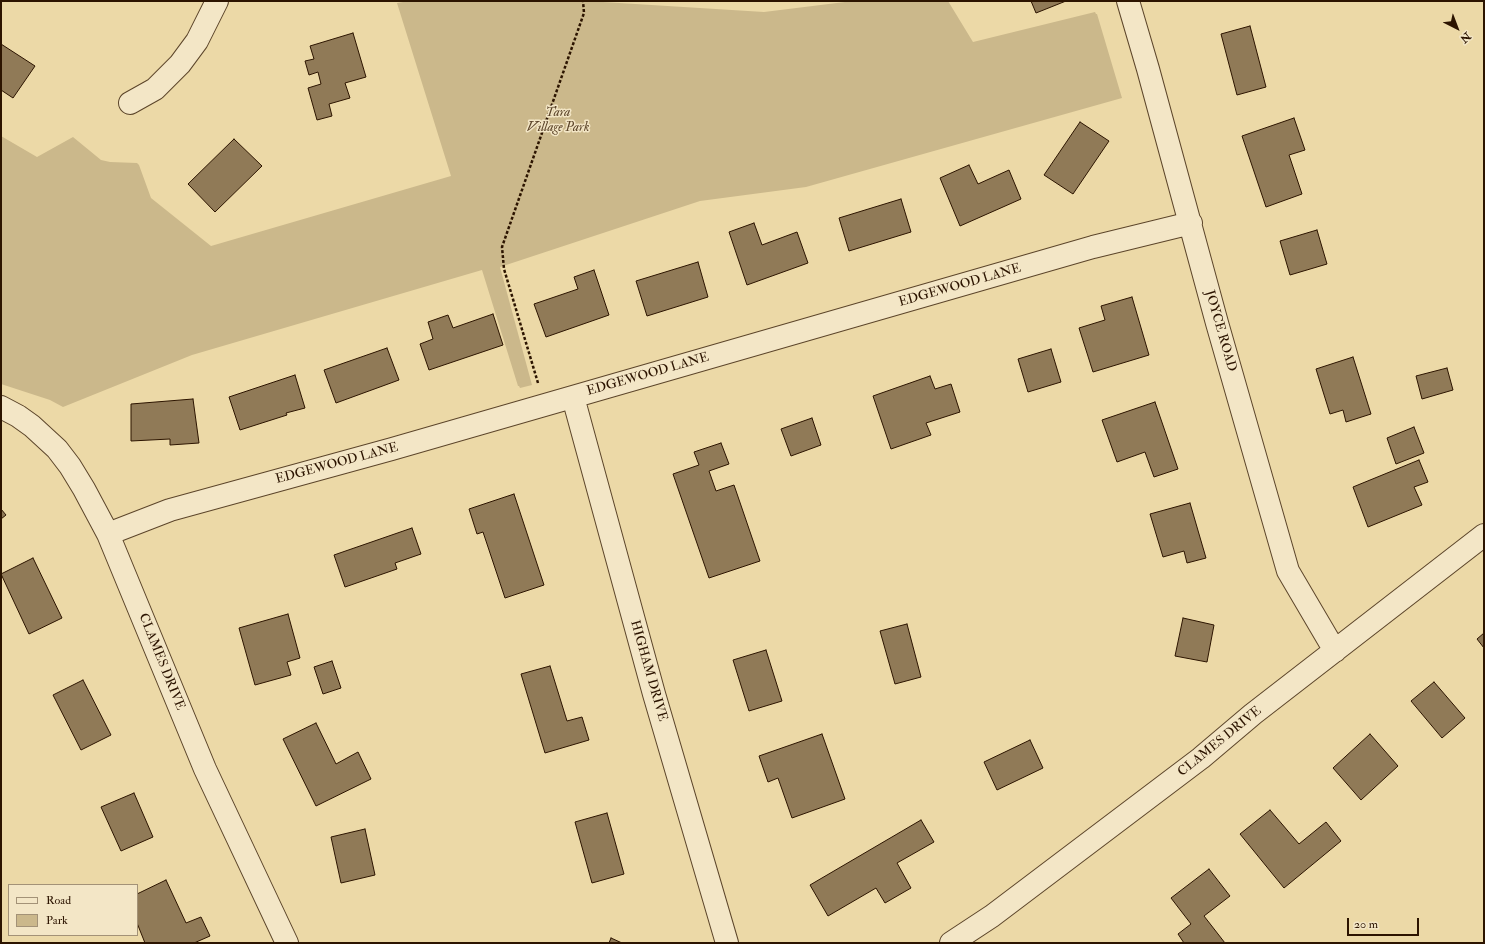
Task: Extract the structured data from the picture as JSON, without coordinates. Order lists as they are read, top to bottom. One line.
{"streets":{"street":["EDGEWOOD LANE","JOYCE ROAD","CLAMES DRIVE","HIGHAM DRIVE"]},"crossings":[["EDGEWOOD LANE","JOYCE ROAD"],["EDGEWOOD LANE","CLAMES DRIVE"],["EDGEWOOD LANE","HIGHAM DRIVE"],["JOYCE ROAD","CLAMES DRIVE"]],"parks":["Tara Village Park"],"legend":["Road","Park"],"scale_bar":"20 m","north":"bottom right"}
